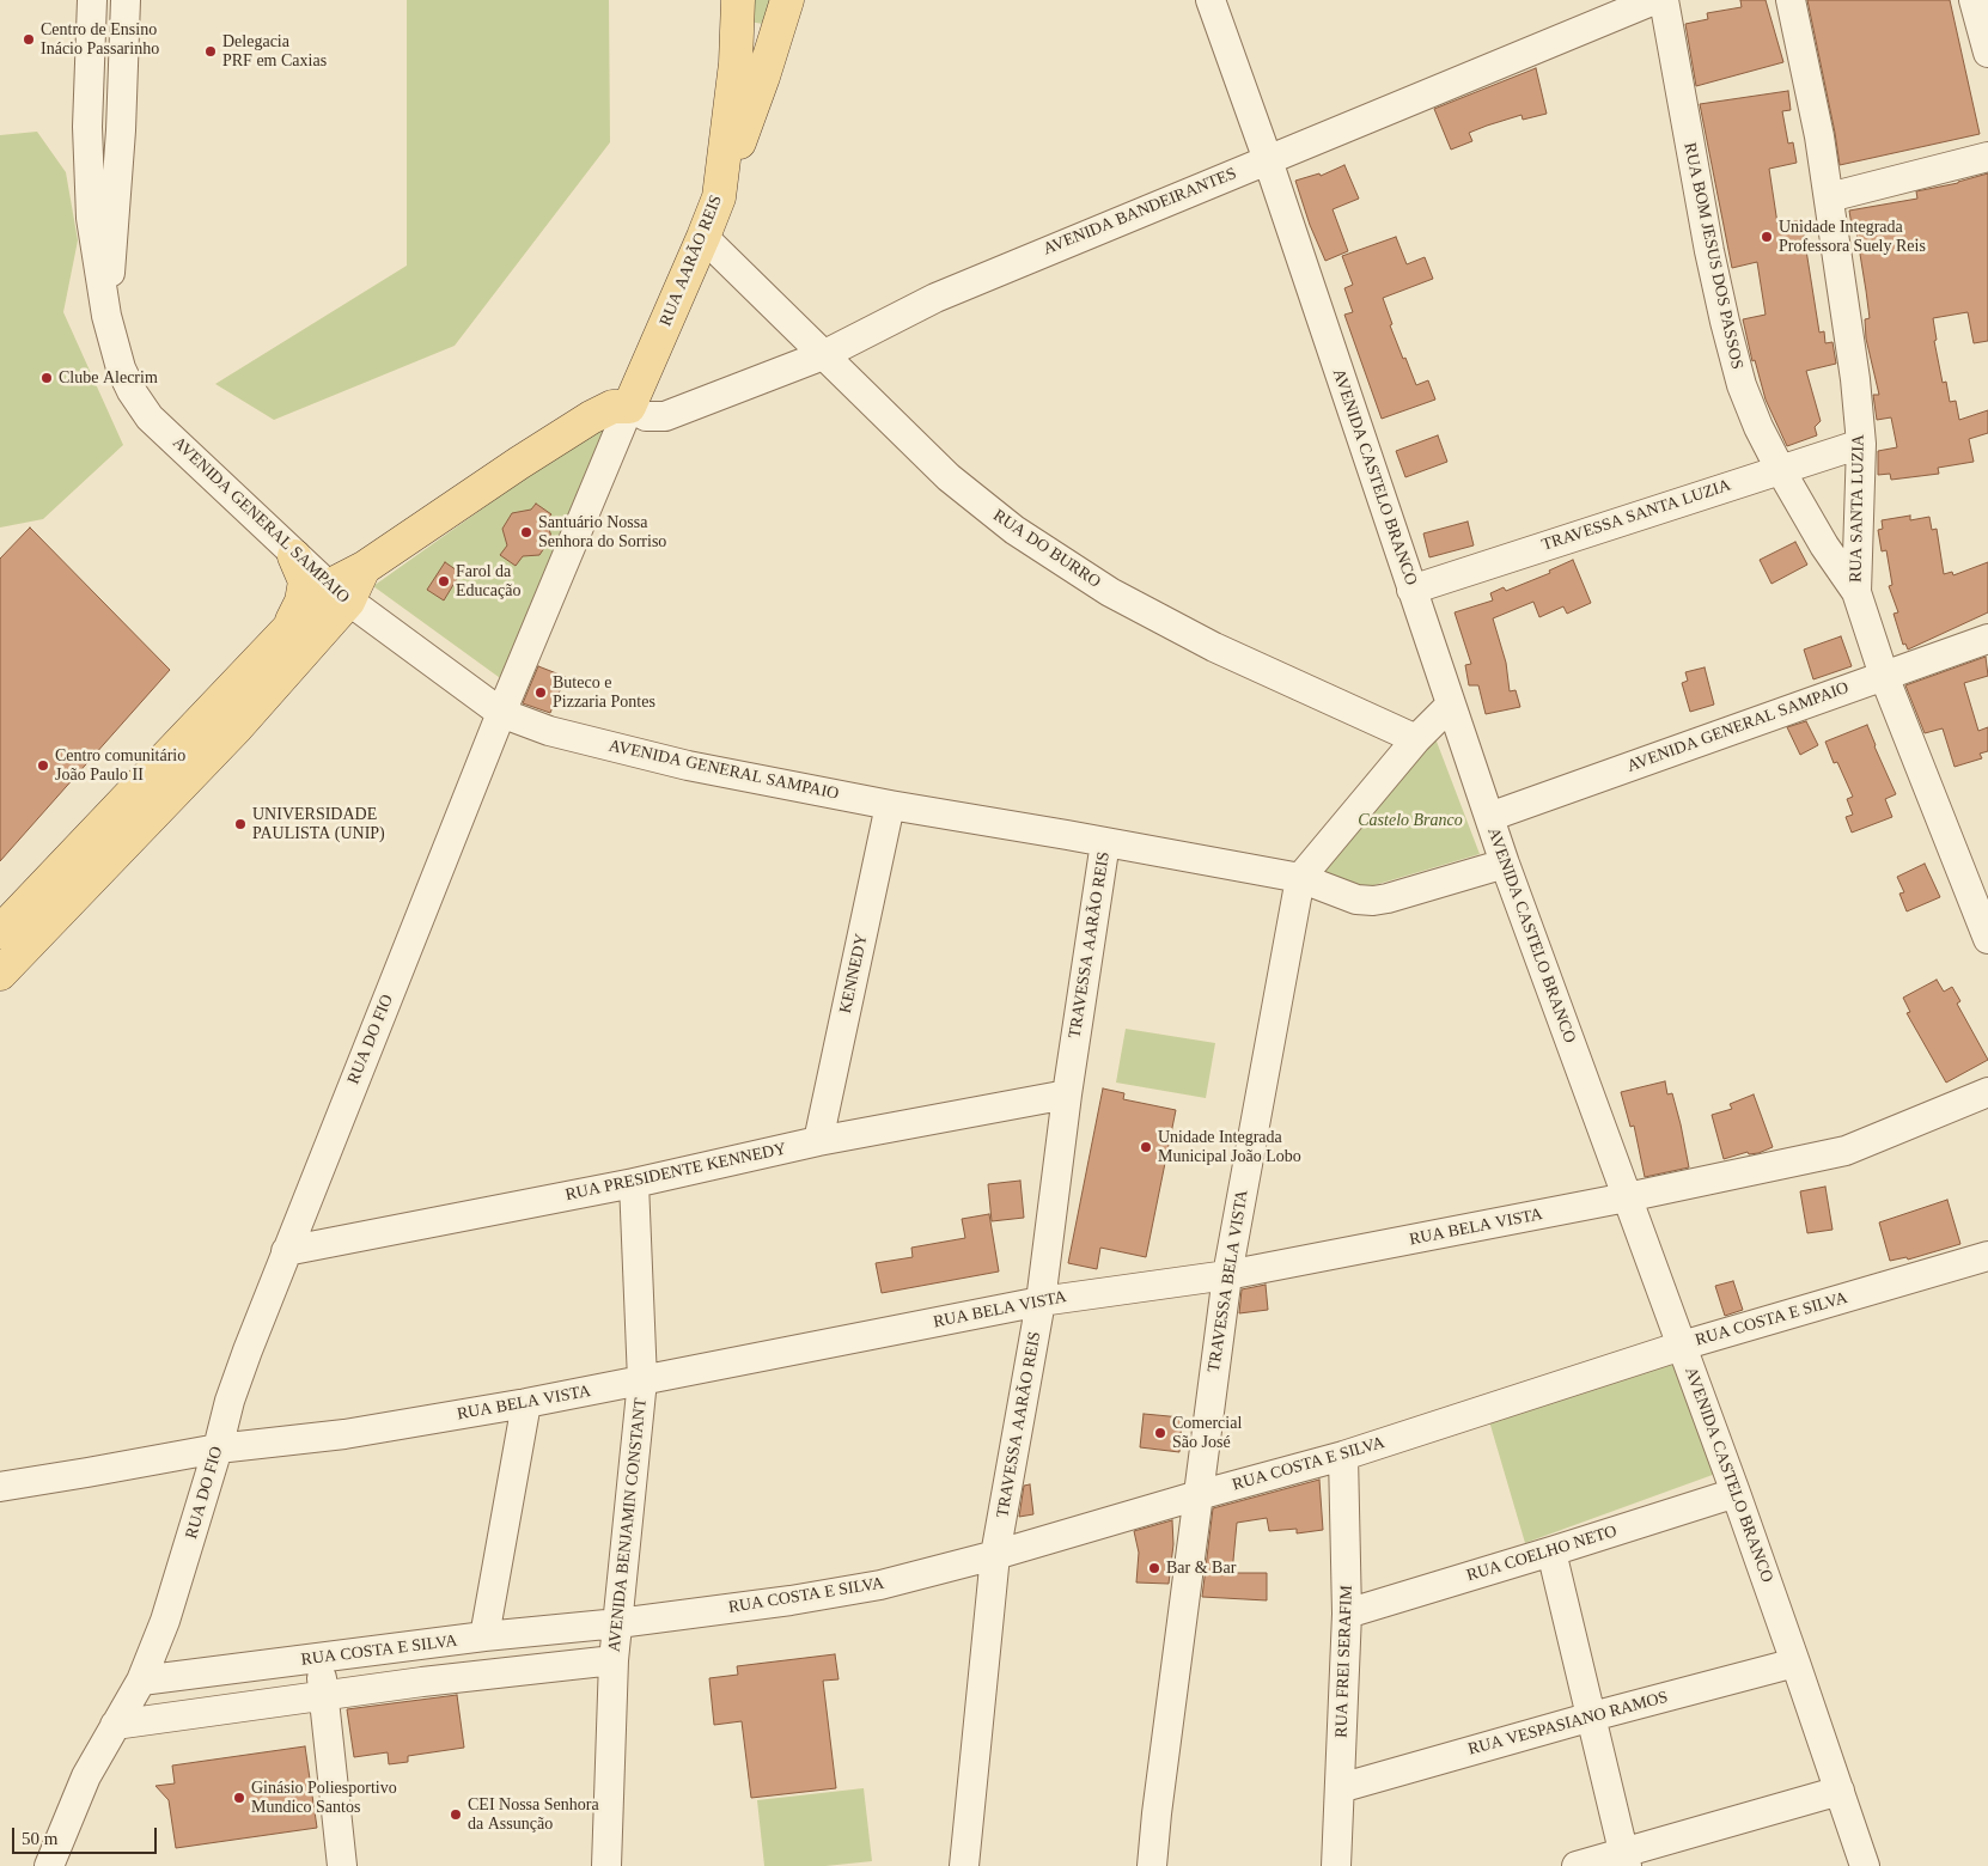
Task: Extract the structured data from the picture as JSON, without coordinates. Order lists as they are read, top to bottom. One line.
{"streets":{"main road":["RUA AARÃO REIS"],"street":["AVENIDA BANDEIRANTES","RUA BOM JESUS DOS PASSOS","AVENIDA CASTELO BRANCO","RUA SANTA LUZIA","TRAVESSA SANTA LUZIA","AVENIDA GENERAL SAMPAIO","RUA DO BURRO","TRAVESSA AARÃO REIS","KENNEDY","RUA DO FIO","RUA PRESIDENTE KENNEDY","RUA BELA VISTA","TRAVESSA BELA VISTA","RUA COSTA E SILVA","AVENIDA BENJAMIN CONSTANT","RUA COELHO NETO","RUA FREI SERAFIM","RUA VESPASIANO RAMOS"]},"crossings":[["AVENIDA BANDEIRANTES","RUA AARÃO REIS"],["AVENIDA BANDEIRANTES","AVENIDA CASTELO BRANCO"],["AVENIDA BANDEIRANTES","RUA DO BURRO"],["AVENIDA BANDEIRANTES","RUA DO FIO"],["RUA BOM JESUS DOS PASSOS","RUA SANTA LUZIA"],["RUA BOM JESUS DOS PASSOS","TRAVESSA SANTA LUZIA"],["RUA AARÃO REIS","RUA DO BURRO"],["RUA AARÃO REIS","RUA DO FIO"],["AVENIDA CASTELO BRANCO","TRAVESSA SANTA LUZIA"],["AVENIDA CASTELO BRANCO","AVENIDA GENERAL SAMPAIO"],["AVENIDA CASTELO BRANCO","RUA BELA VISTA"],["AVENIDA CASTELO BRANCO","RUA COSTA E SILVA"],["AVENIDA CASTELO BRANCO","RUA COELHO NETO"],["AVENIDA CASTELO BRANCO","RUA VESPASIANO RAMOS"],["RUA SANTA LUZIA","TRAVESSA SANTA LUZIA"],["RUA SANTA LUZIA","AVENIDA GENERAL SAMPAIO"],["AVENIDA GENERAL SAMPAIO","TRAVESSA AARÃO REIS"],["AVENIDA GENERAL SAMPAIO","KENNEDY"],["AVENIDA GENERAL SAMPAIO","RUA DO FIO"],["AVENIDA GENERAL SAMPAIO","TRAVESSA BELA VISTA"],["RUA DO BURRO","TRAVESSA BELA VISTA"],["TRAVESSA AARÃO REIS","RUA PRESIDENTE KENNEDY"],["TRAVESSA AARÃO REIS","RUA BELA VISTA"],["TRAVESSA AARÃO REIS","RUA COSTA E SILVA"],["KENNEDY","RUA PRESIDENTE KENNEDY"],["RUA DO FIO","RUA PRESIDENTE KENNEDY"],["RUA DO FIO","RUA BELA VISTA"],["RUA DO FIO","RUA COSTA E SILVA"],["RUA PRESIDENTE KENNEDY","AVENIDA BENJAMIN CONSTANT"],["RUA BELA VISTA","TRAVESSA BELA VISTA"],["RUA BELA VISTA","AVENIDA BENJAMIN CONSTANT"],["TRAVESSA BELA VISTA","RUA COSTA E SILVA"],["RUA COSTA E SILVA","AVENIDA BENJAMIN CONSTANT"],["RUA COSTA E SILVA","RUA FREI SERAFIM"],["RUA COELHO NETO","RUA FREI SERAFIM"],["RUA FREI SERAFIM","RUA VESPASIANO RAMOS"]],"parks":["Castelo Branco"],"places":["Centro de Ensino Inácio Passarinho","Delegacia PRF em Caxias","Unidade Integrada Professora Suely Reis","Clube Alecrim","Santuário Nossa Senhora do Sorriso","Farol da Educação","Buteco e Pizzaria Pontes","Centro comunitário João Paulo II","UNIVERSIDADE PAULISTA (UNIP)","Unidade Integrada Municipal João Lobo","Comercial São José","Bar & Bar","Ginásio Poliesportivo Mundico Santos","CEI Nossa Senhora da Assunção"],"scale_bar":"50 m"}
